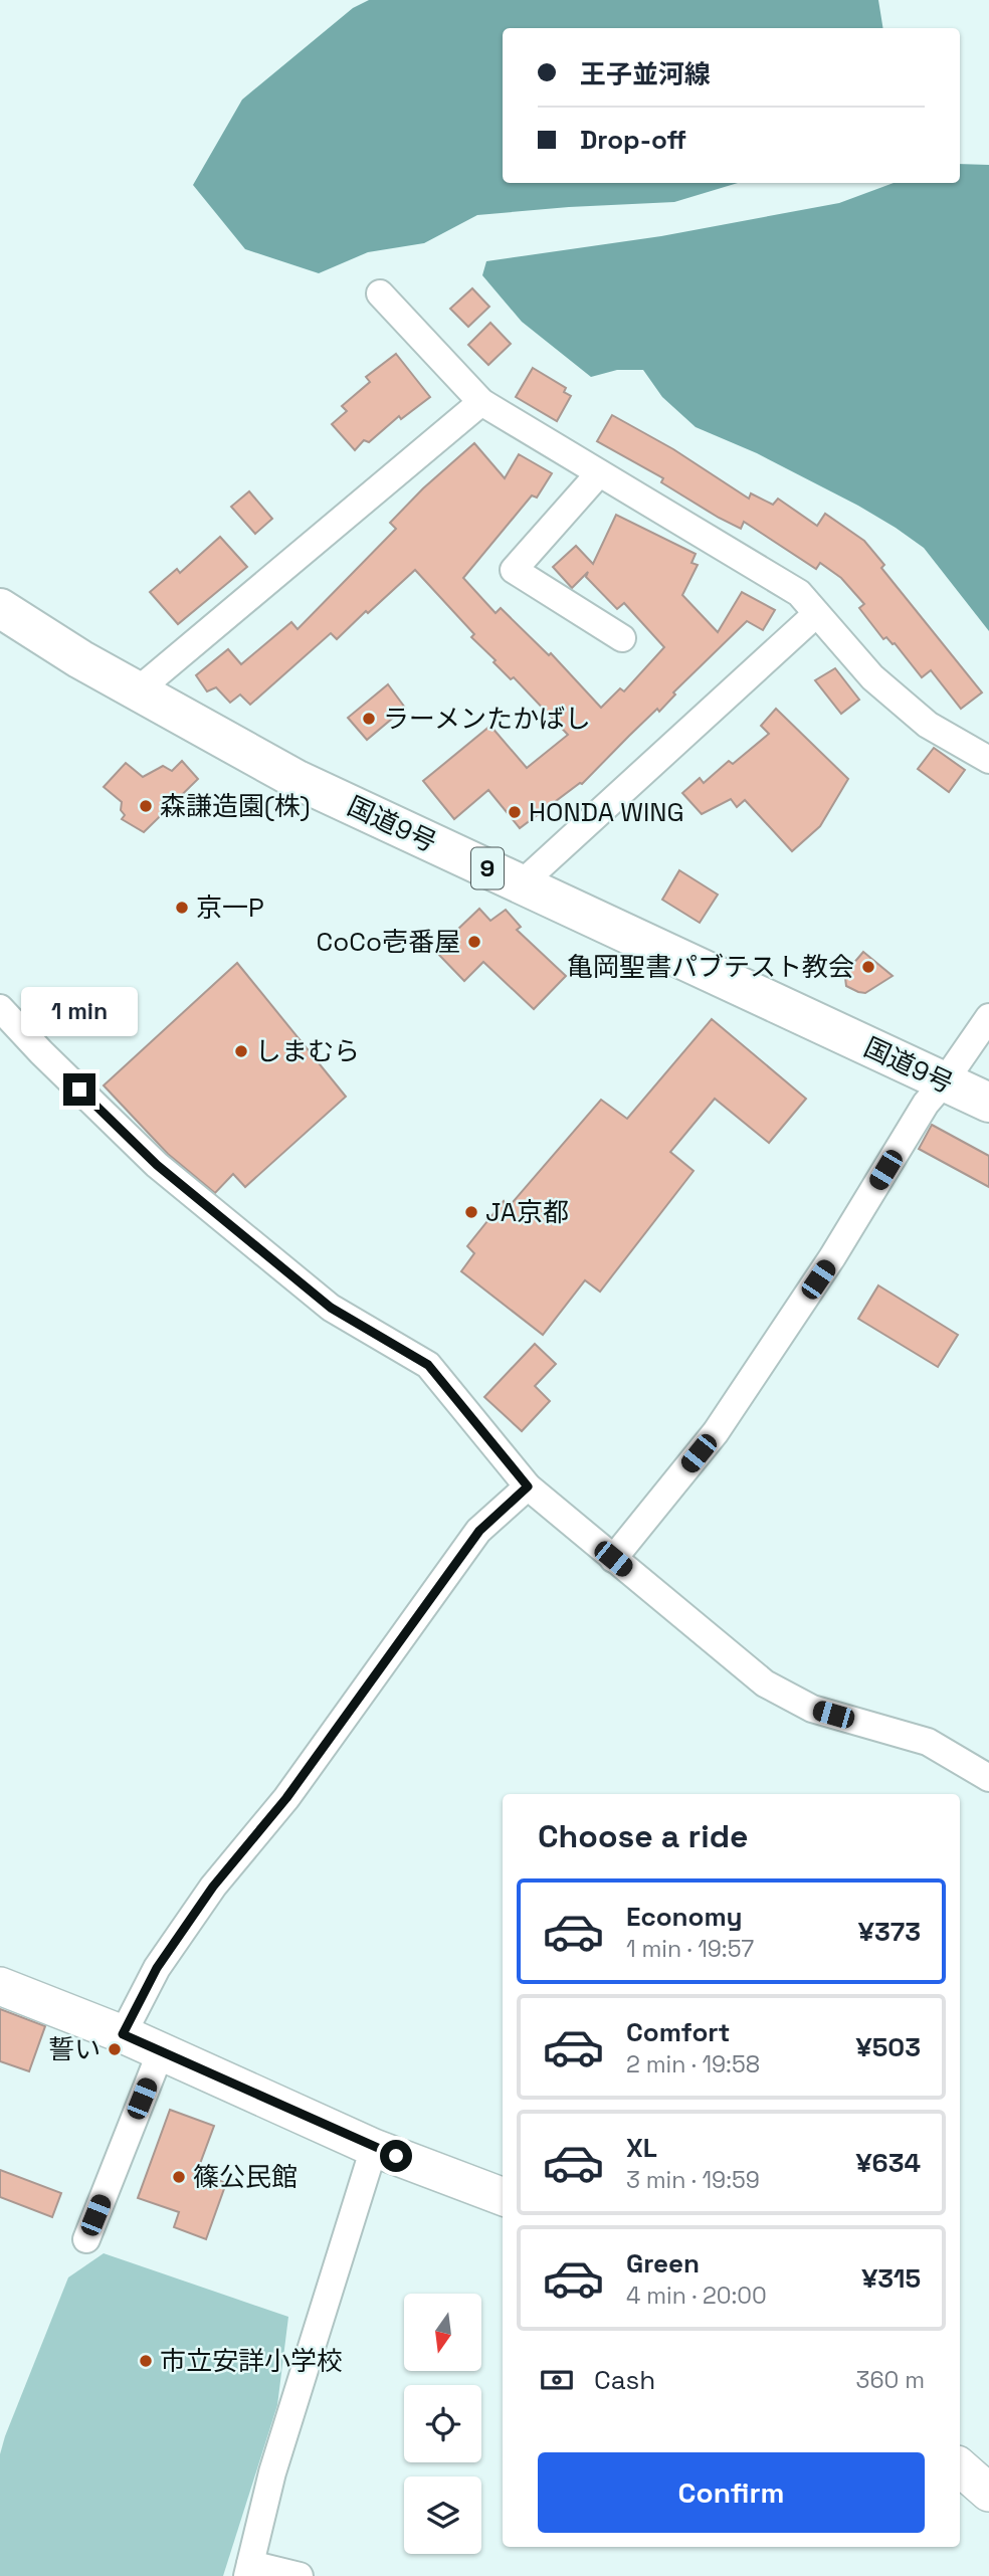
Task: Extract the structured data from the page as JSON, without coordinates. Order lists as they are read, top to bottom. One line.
{"streets":{"highway":["国道9号","9"]},"places":["ラーメンたかばし","森謙造園(株)","HONDA WING","京一P","CoCo壱番屋","亀岡聖書パブテスト教会","しまむら","JA京都","誓い","篠公民館","市立安詳小学校"],"north":"bottom","page":{"banner":["王子並河線","Drop-off"],"bubble":"1 min","heading":"Choose a ride","list":[{"name":"Economy","note":"1 min · 19:57","value":"¥373"},{"name":"Comfort","note":"2 min · 19:58","value":"¥503"},{"name":"XL","note":"3 min · 19:59","value":"¥634"},{"name":"Green","note":"4 min · 20:00","value":"¥315"}],"pay":["Cash","360 m"],"buttons":"Confirm"}}
